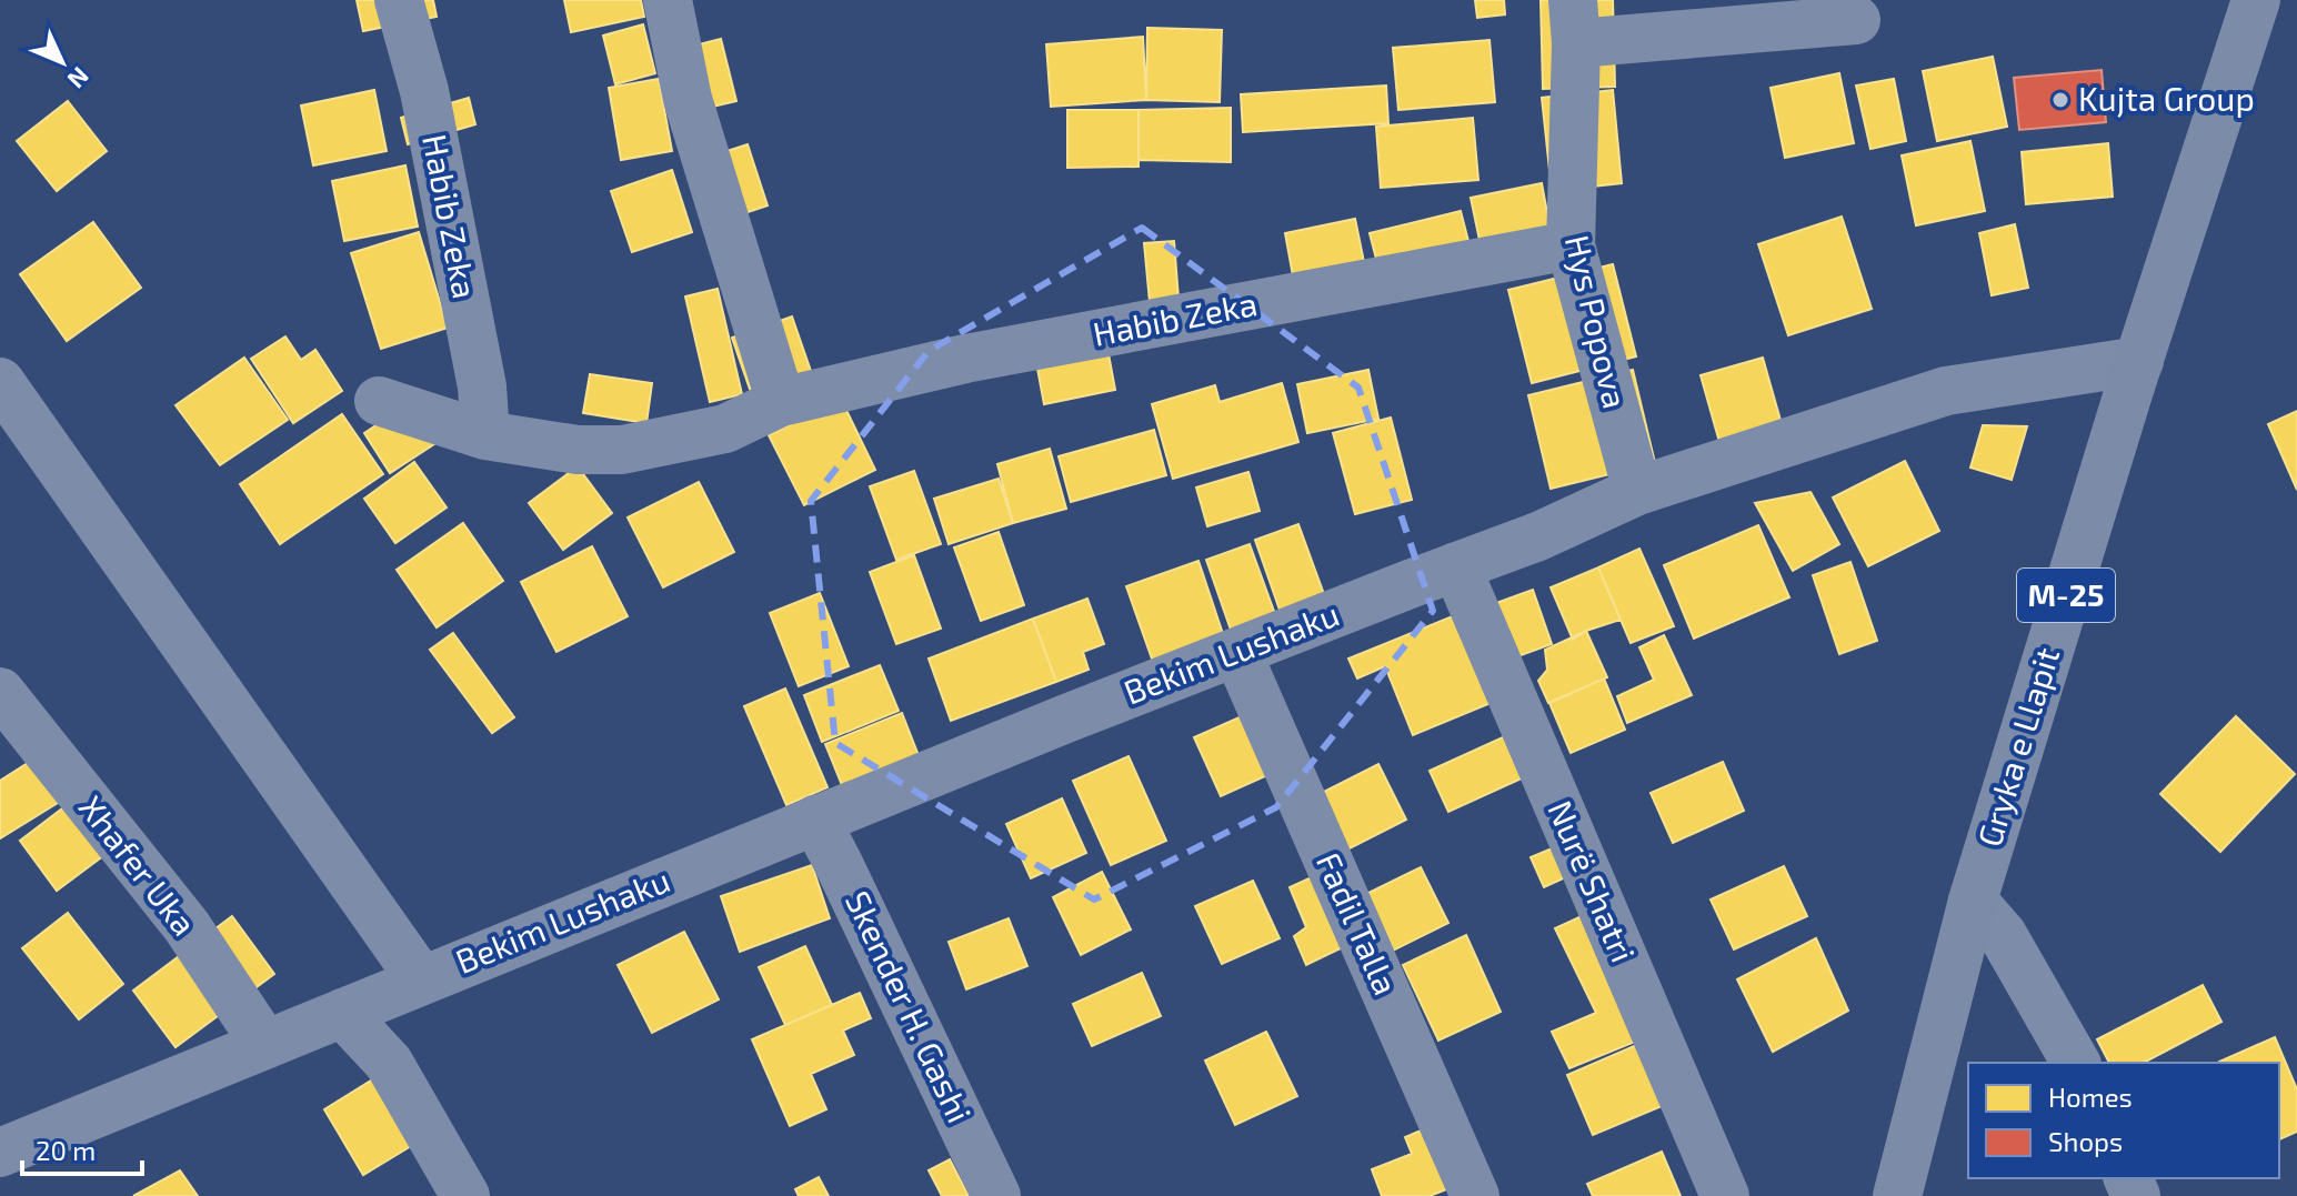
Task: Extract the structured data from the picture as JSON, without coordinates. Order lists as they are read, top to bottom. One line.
{"streets":{"main road":["M-25","Gryka e Llapit"],"street":["Habib Zeka","Hys Popova","Bekim Lushaku","Xhafer Uka","Nurë Shatri","Fadil Talla","Skender H. Gashi"]},"crossings":[["Habib Zeka","Hys Popova"],["Hys Popova","Bekim Lushaku"],["Bekim Lushaku","Gryka e Llapit"],["Bekim Lushaku","Xhafer Uka"],["Bekim Lushaku","Nurë Shatri"],["Bekim Lushaku","Fadil Talla"],["Bekim Lushaku","Skender H. Gashi"]],"places":["Kujta Group"],"legend":["Homes","Shops"],"scale_bar":"20 m","north":"bottom right"}
